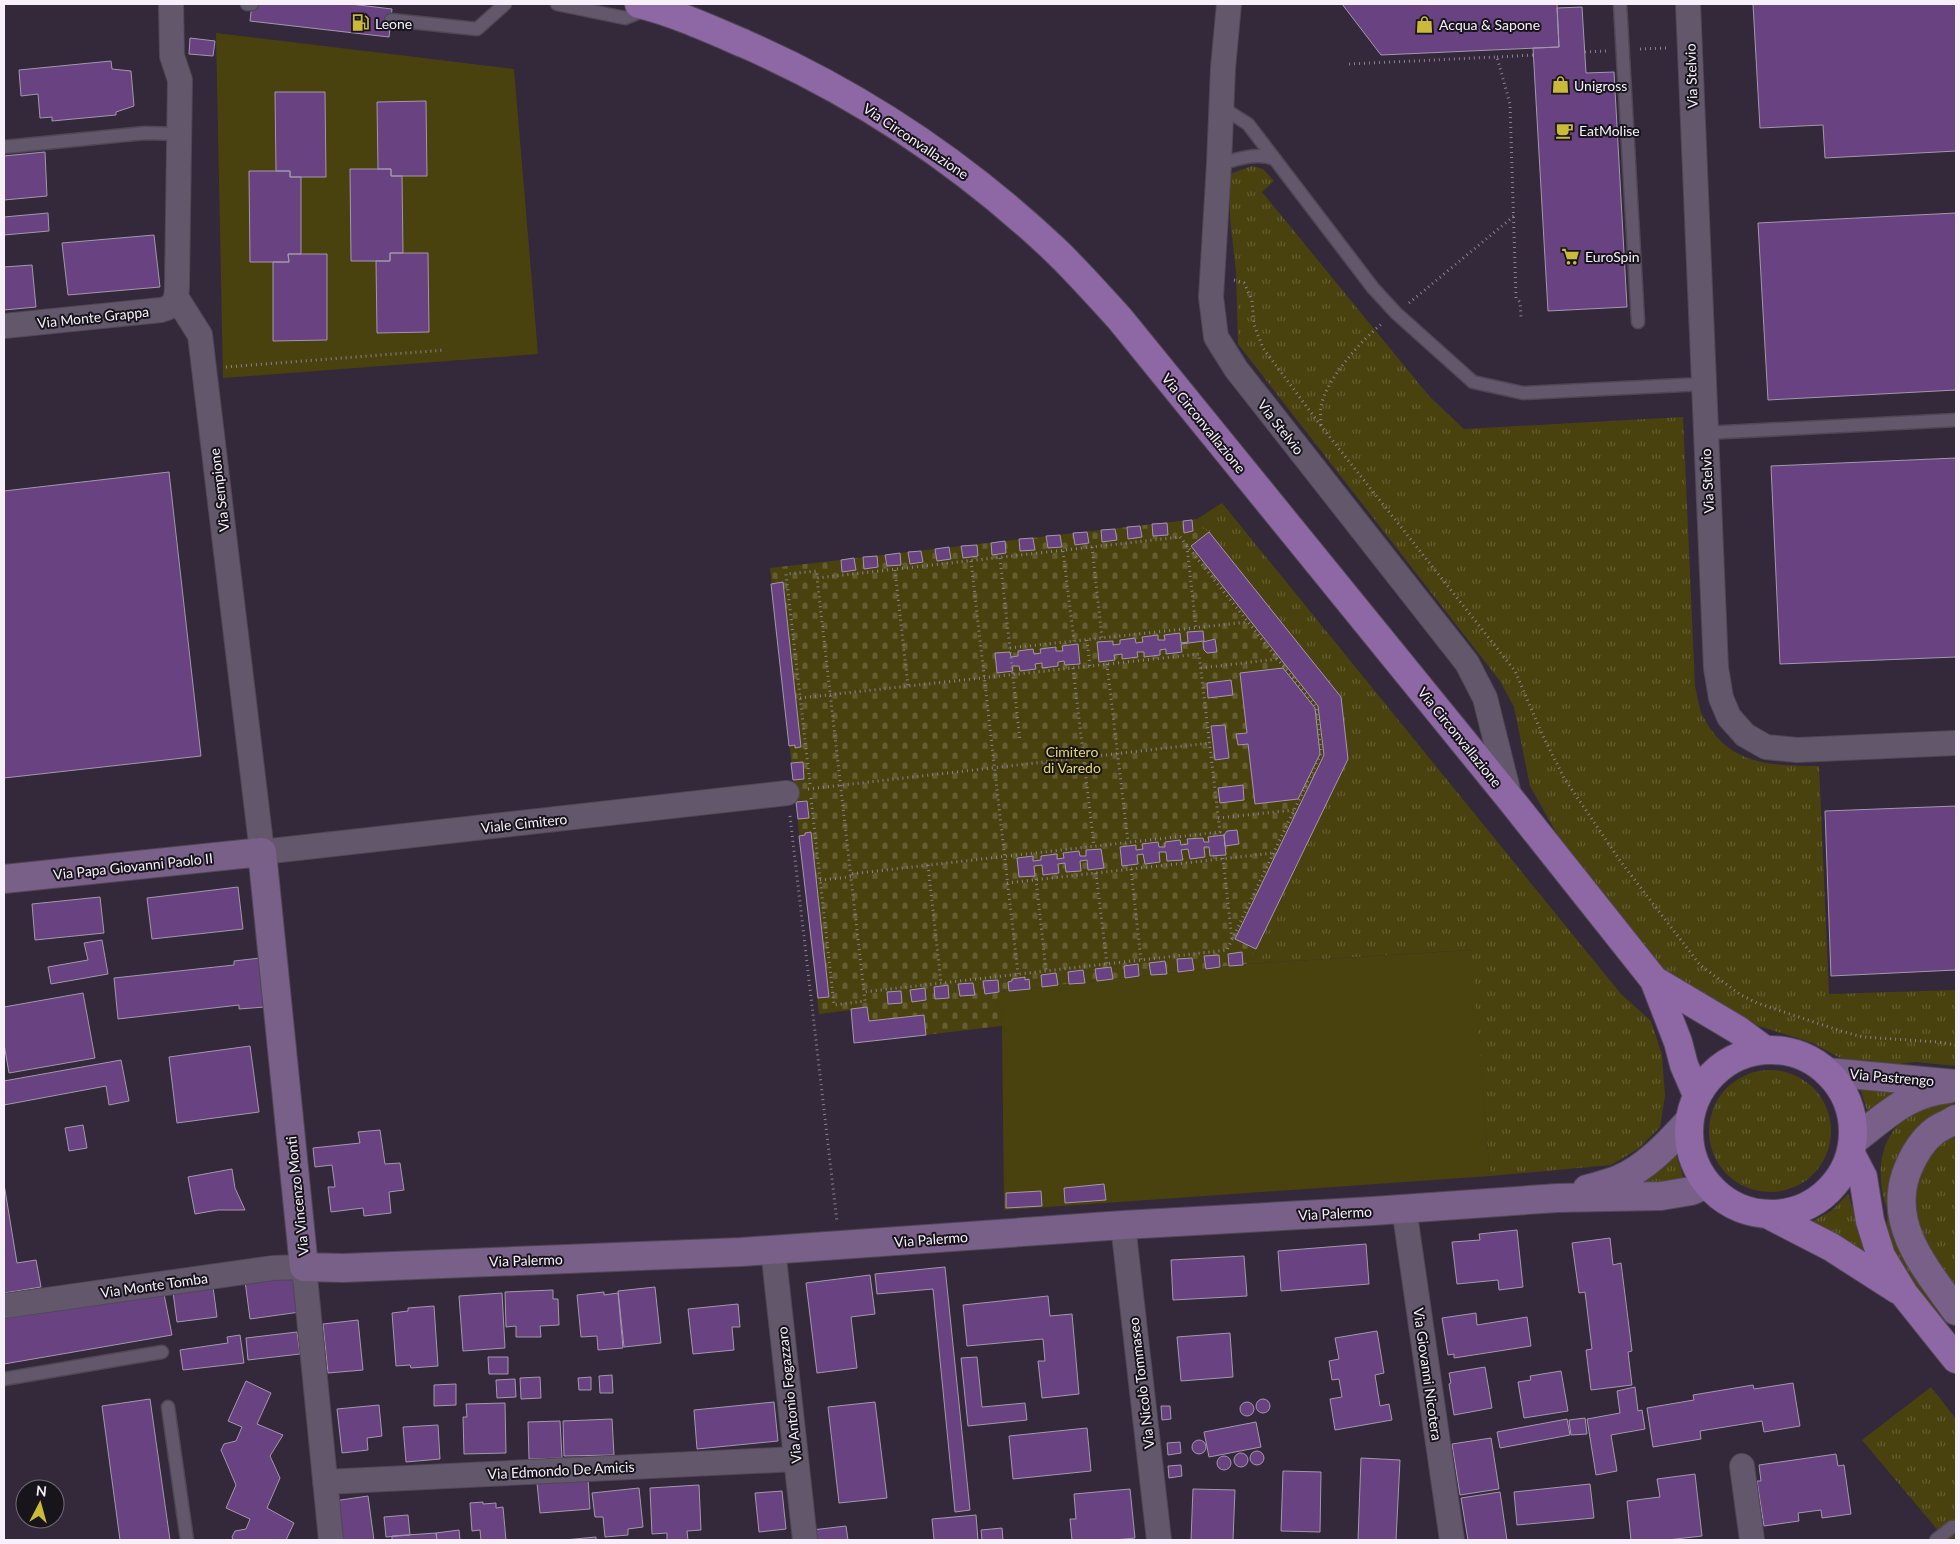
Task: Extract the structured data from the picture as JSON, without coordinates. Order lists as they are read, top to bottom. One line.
{"streets":{"main road":["Via Circonvallazione"],"street":["Via Stelvio","Via Monte Grappa","Via Sempione","Viale Cimitero","Via Papa Giovanni Paolo II","Via Pastrengo","Via Vincenzo Monti","Via Palermo","Via Monte Tomba","Via Giovanni Nicotera","Via Nicolò Tommaseo","Via Antonio Fogazzaro","Via Edmondo De Amicis"]},"crossings":[["Via Stelvio","Via Circonvallazione"],["Via Circonvallazione","Via Pastrengo"],["Via Circonvallazione","Via Palermo"],["Via Monte Grappa","Via Sempione"],["Via Sempione","Viale Cimitero"],["Via Sempione","Via Papa Giovanni Paolo II"],["Via Sempione","Via Vincenzo Monti"],["Viale Cimitero","Via Papa Giovanni Paolo II"],["Viale Cimitero","Via Vincenzo Monti"],["Via Papa Giovanni Paolo II","Via Vincenzo Monti"],["Via Pastrengo","Via Palermo"],["Via Vincenzo Monti","Via Palermo"],["Via Vincenzo Monti","Via Monte Tomba"],["Via Vincenzo Monti","Via Edmondo De Amicis"],["Via Palermo","Via Monte Tomba"],["Via Palermo","Via Giovanni Nicotera"],["Via Palermo","Via Nicolò Tommaseo"],["Via Palermo","Via Antonio Fogazzaro"],["Via Antonio Fogazzaro","Via Edmondo De Amicis"]],"parks":["Cimitero di Varedo"],"places":{"fuel station":["Leone"],"shop":["Acqua & Sapone","Unigross"],"cafe":["EatMolise"],"supermarket":["EuroSpin"]},"north":"top"}
